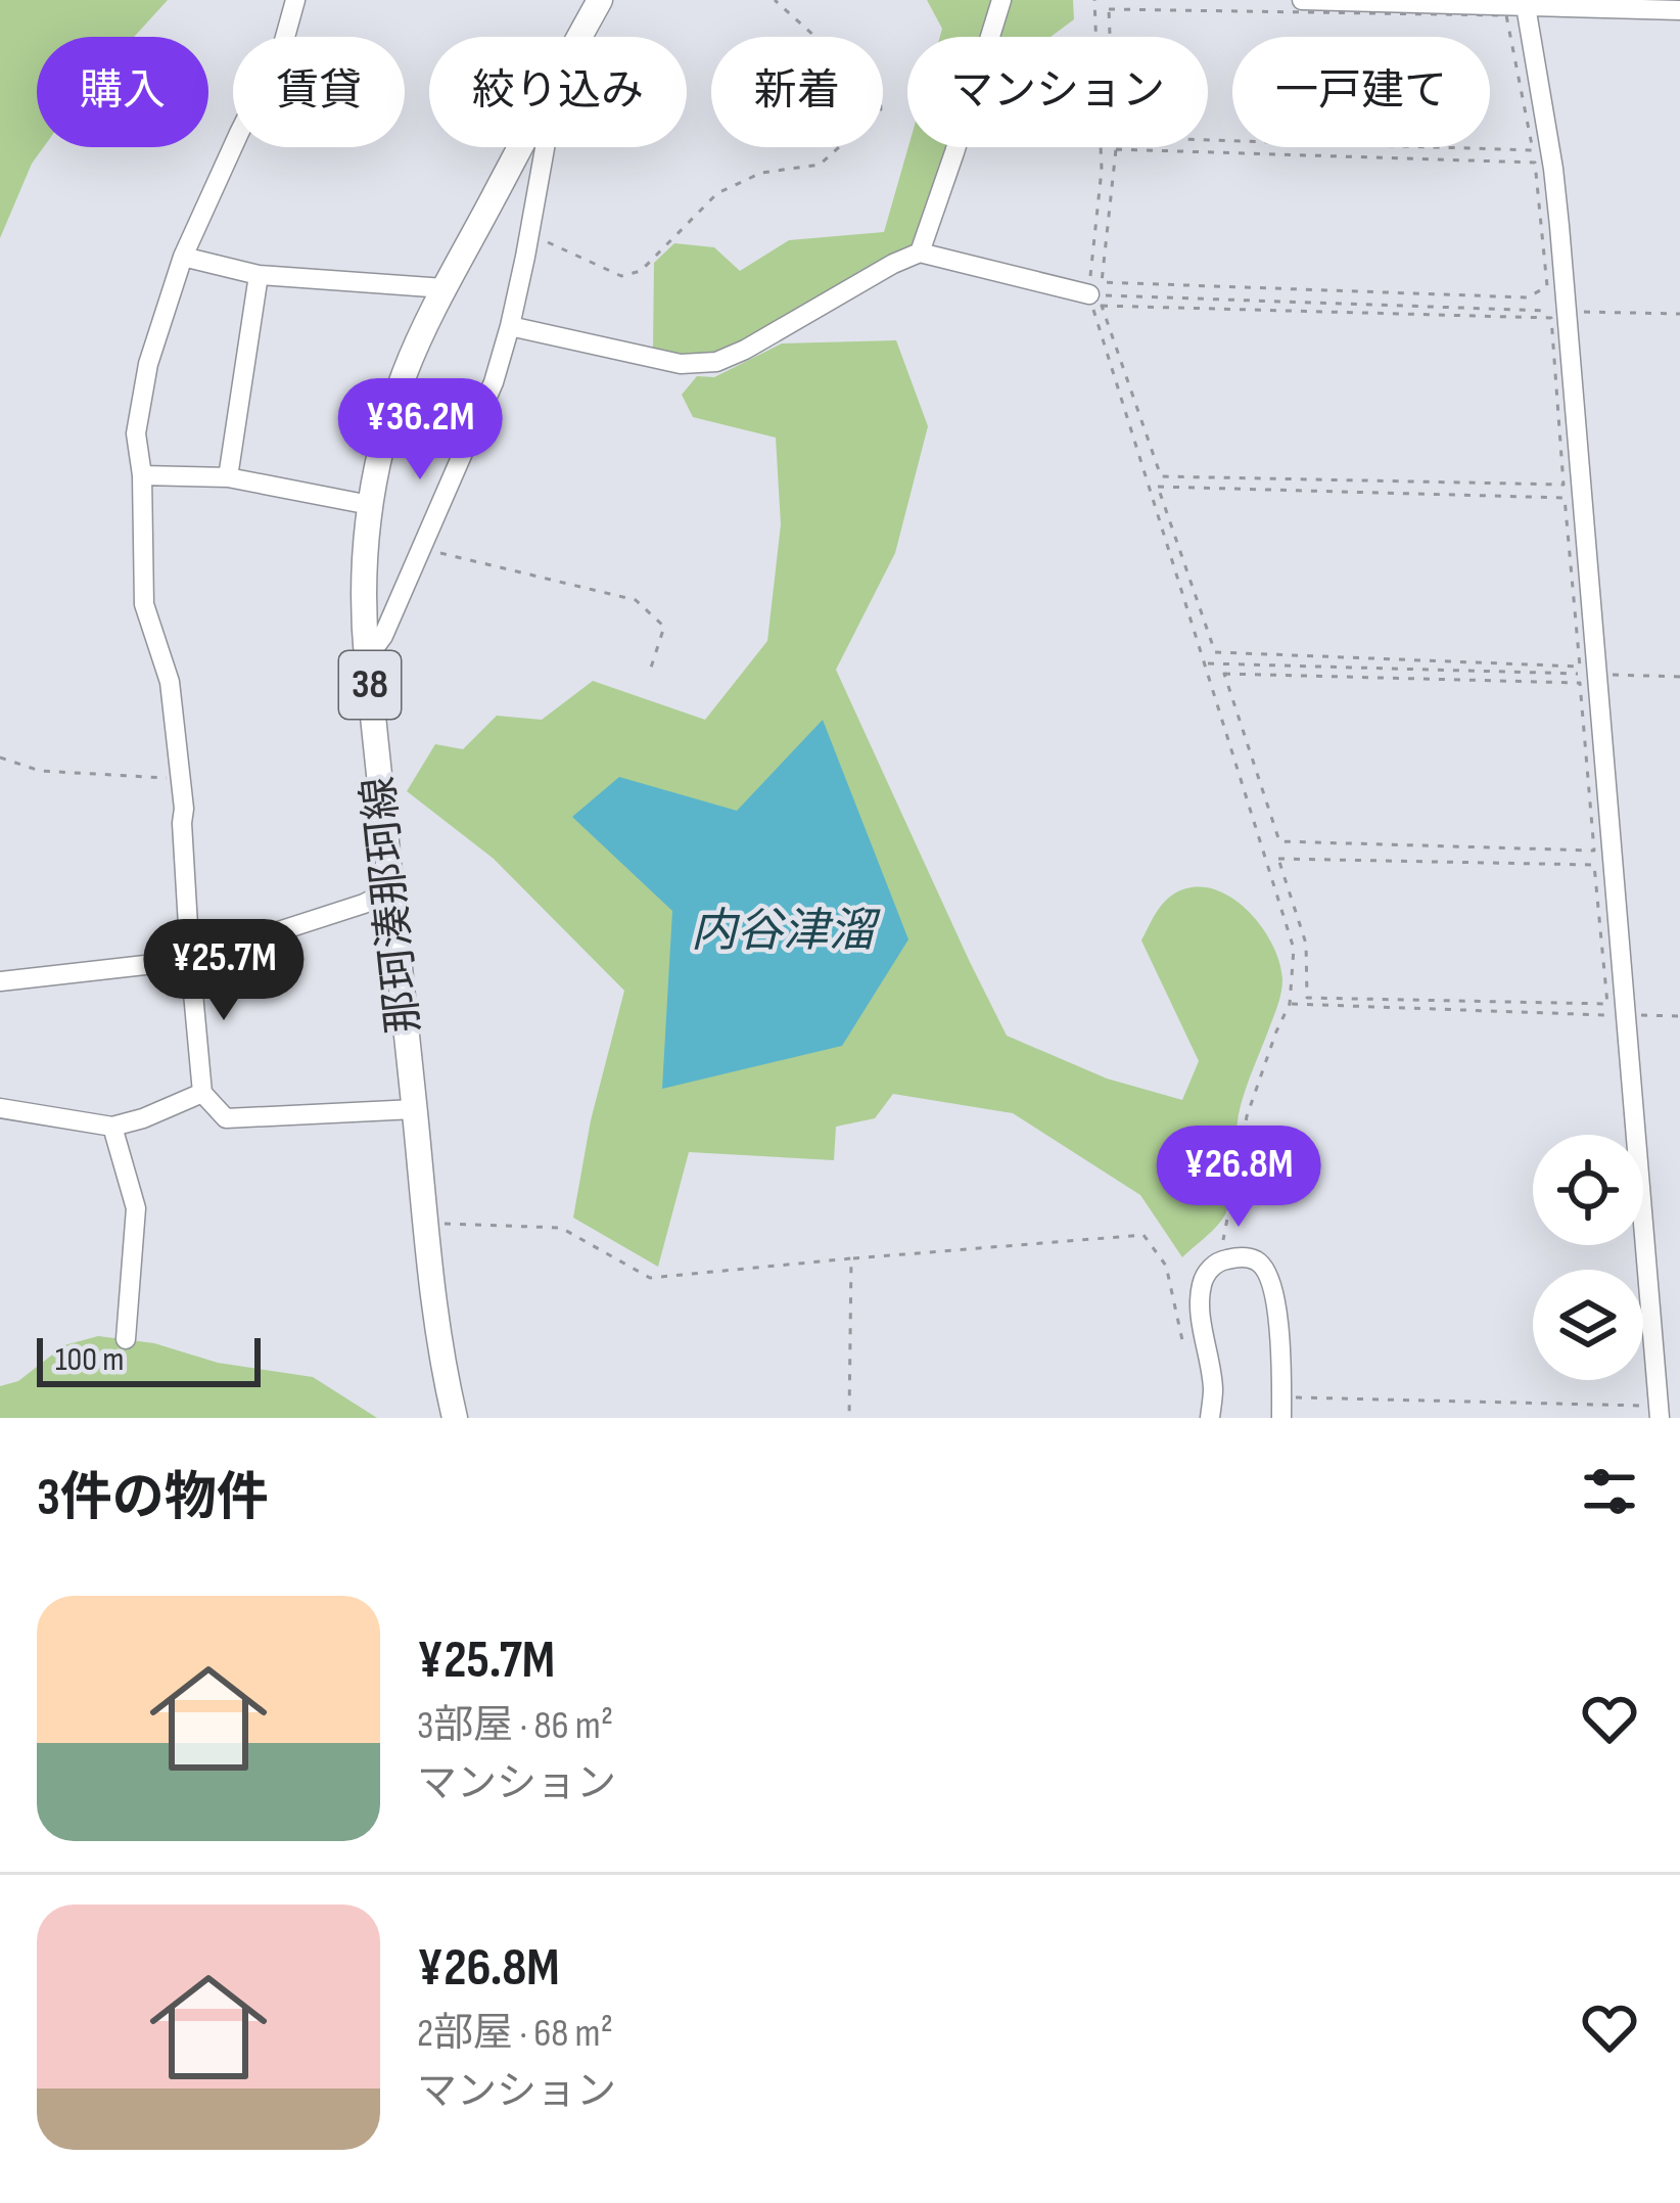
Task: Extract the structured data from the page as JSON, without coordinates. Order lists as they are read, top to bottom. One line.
{"streets":{"main road":["38","那珂湊那珂線"]},"water":["内谷津溜"],"scale_bar":"100 m","page":{"chip":["購入","賃貸","絞り込み","新着","マンション","一戸建て"],"price":["¥36.2M","¥25.7M","¥26.8M"],"scale":"100 m","heading":"3件の物件","list":[{"name":"¥25.7M","note":"3部屋 · 86 m² · マンション"},{"name":"¥26.8M","note":"2部屋 · 68 m² · マンション"}]}}
